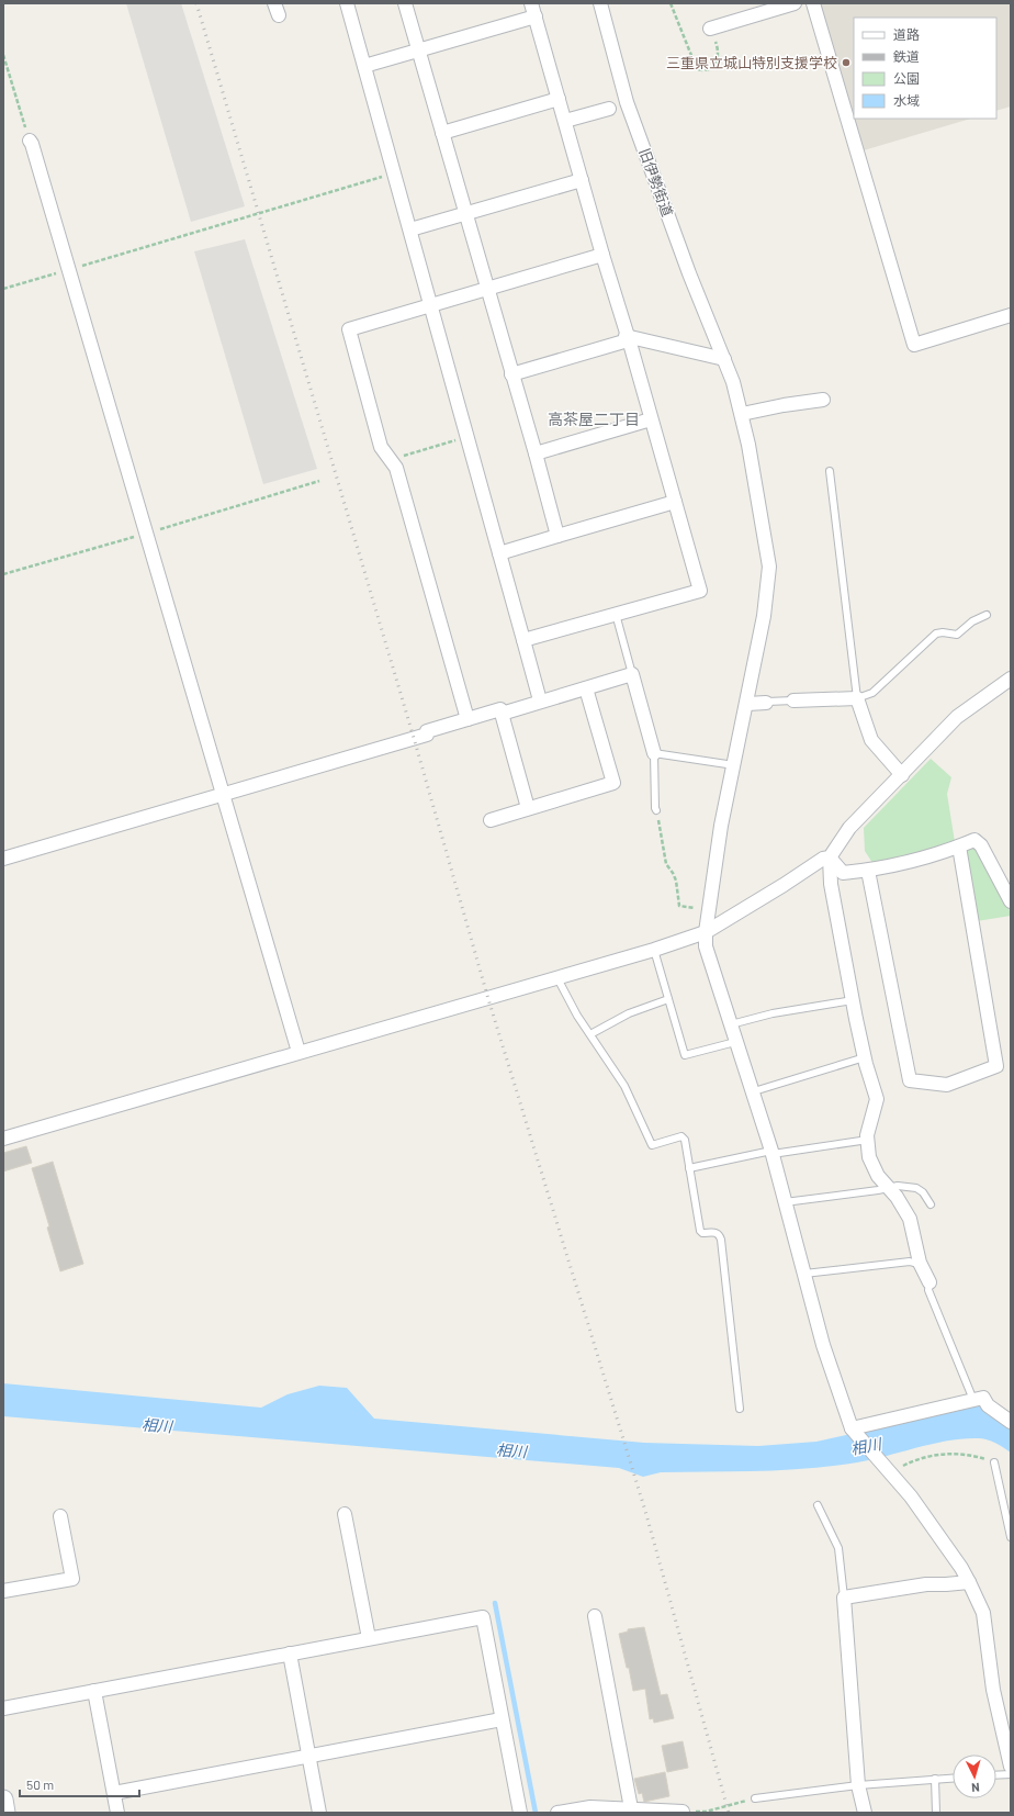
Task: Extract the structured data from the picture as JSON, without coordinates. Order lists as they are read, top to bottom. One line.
{"streets":{"street":["旧伊勢街道"]},"districts":["高茶屋二丁目"],"water":["相川"],"places":["三重県立城山特別支援学校"],"legend":["道路","鉄道","公園","水域"],"scale_bar":"50 m","north":"bottom"}
